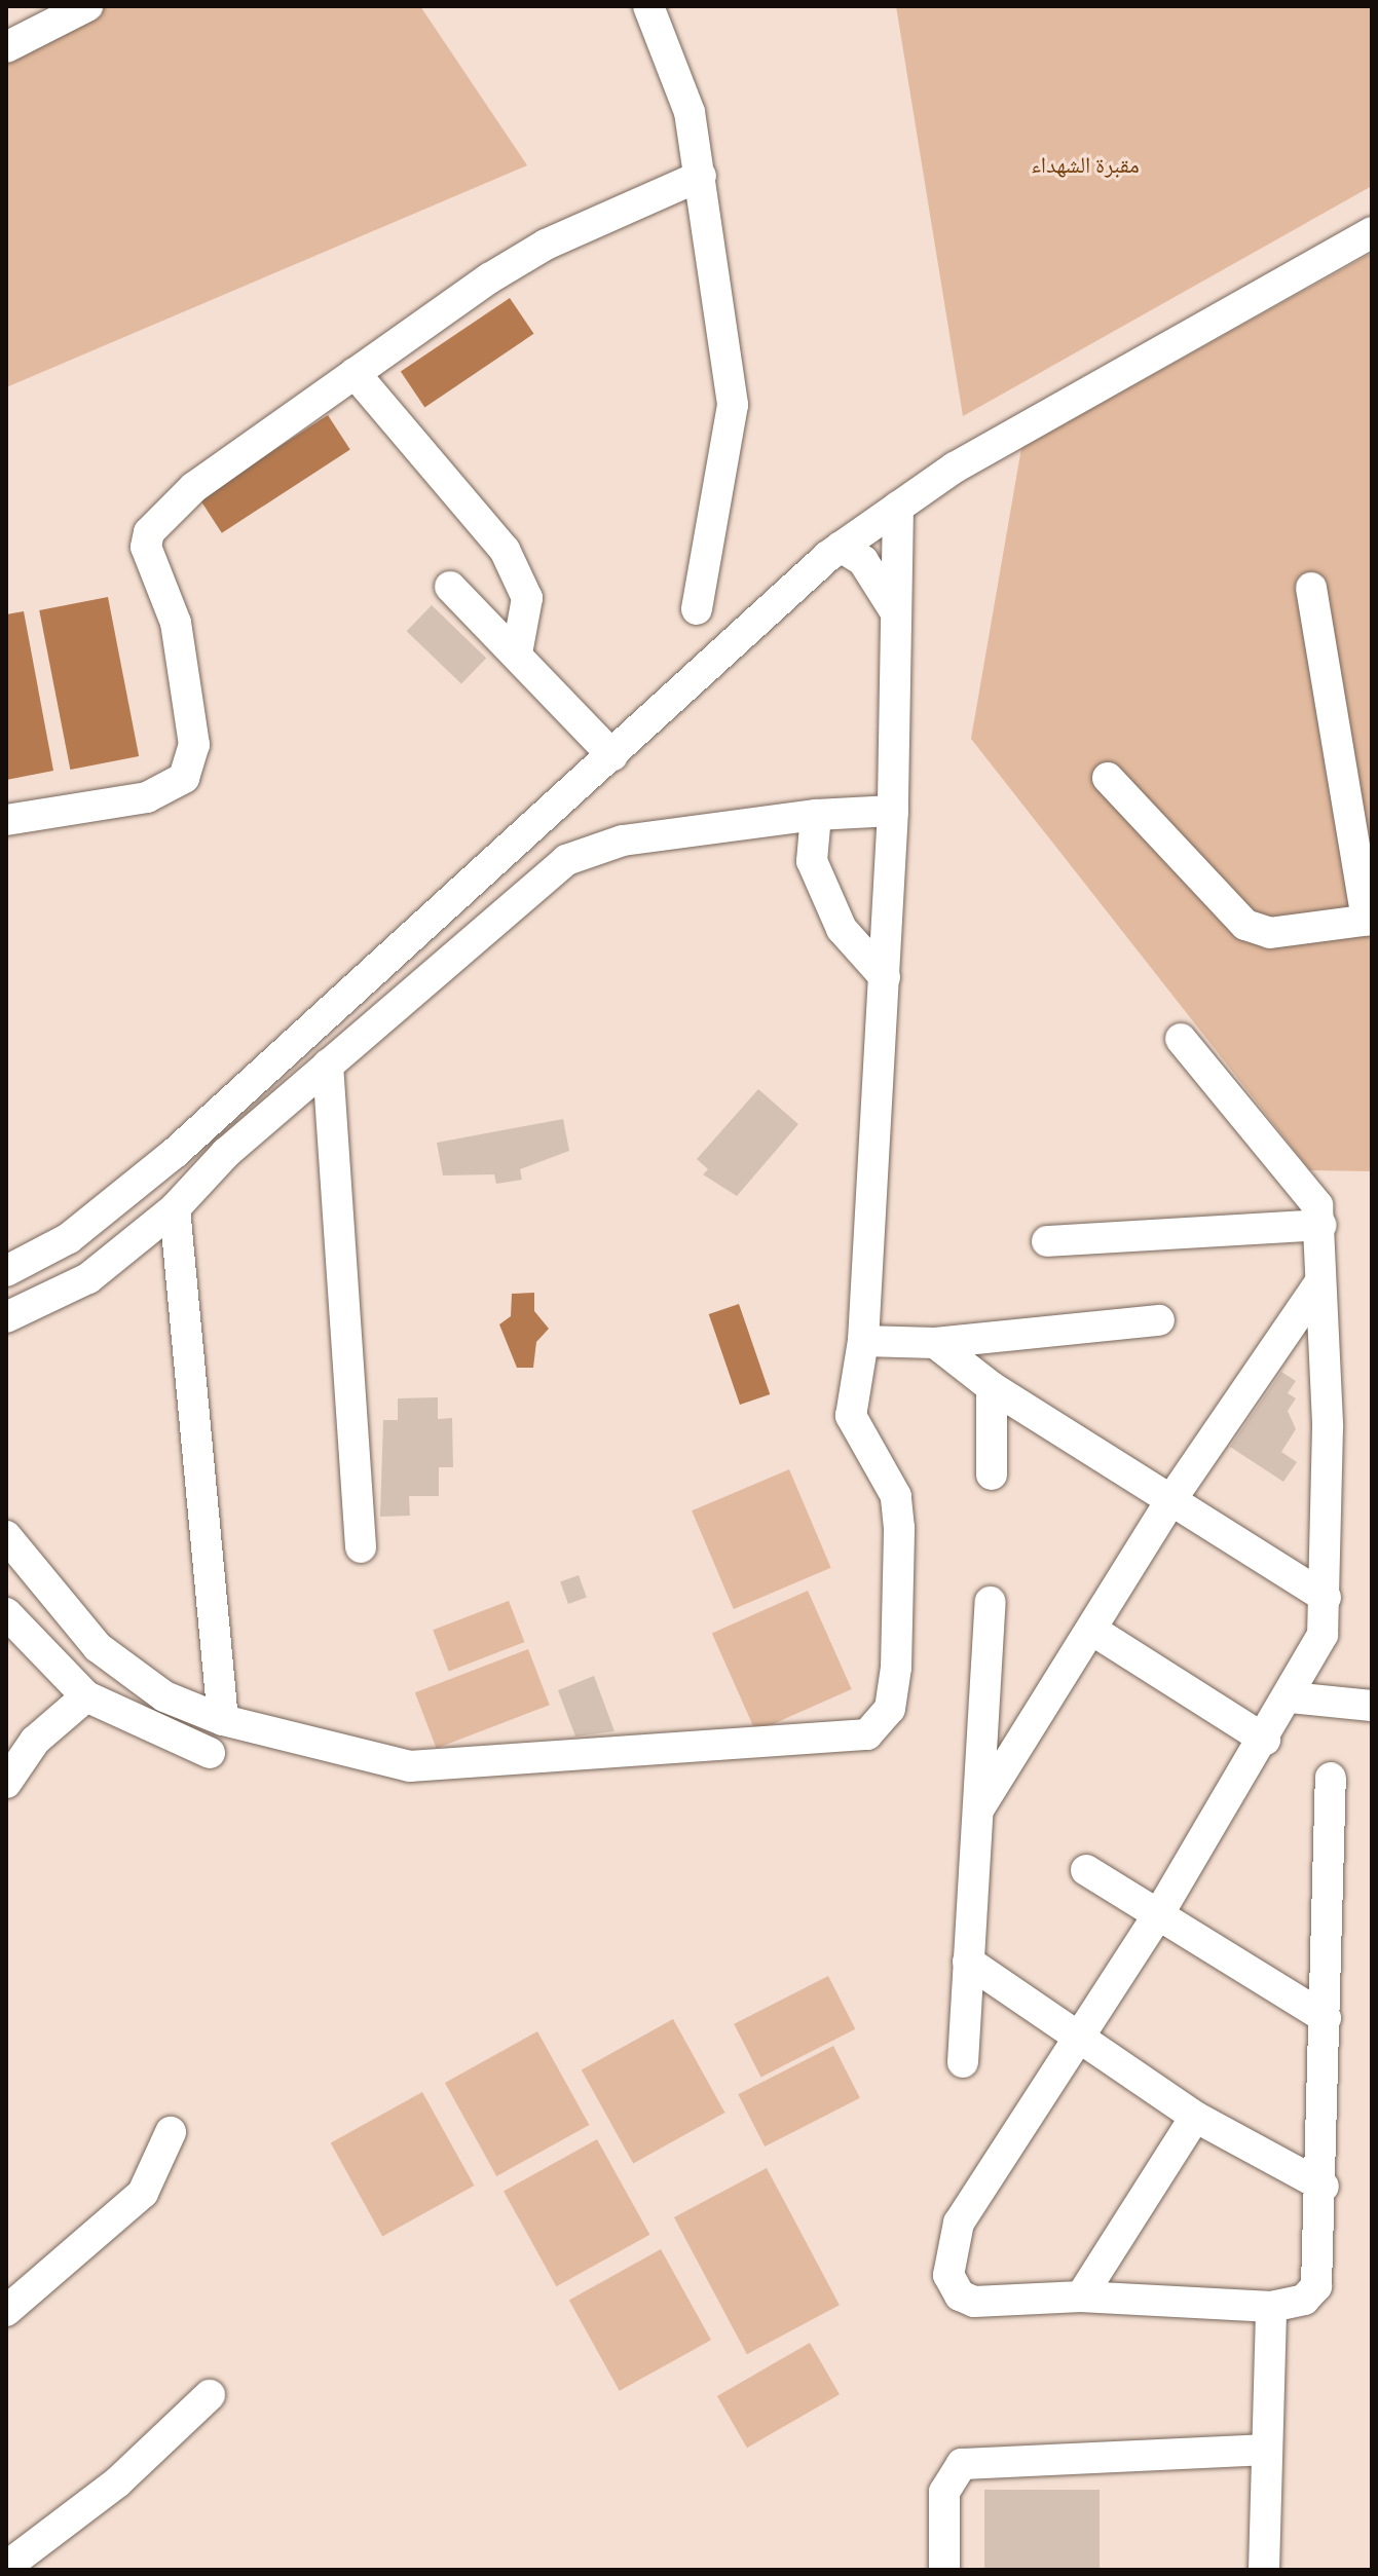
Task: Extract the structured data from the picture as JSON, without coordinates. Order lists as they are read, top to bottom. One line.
{"parks":["مقبرة الشهداء"]}
